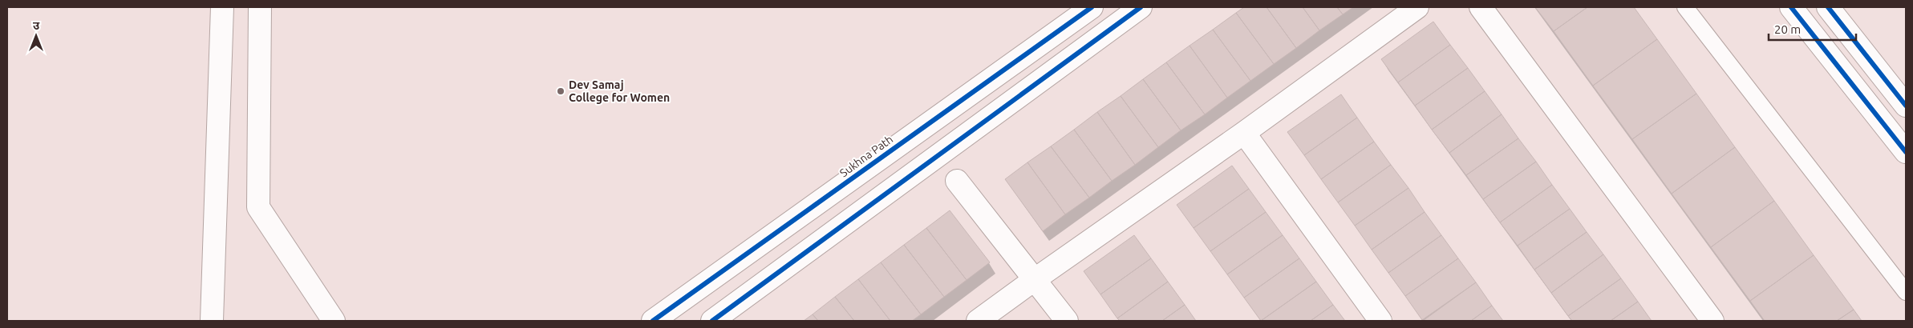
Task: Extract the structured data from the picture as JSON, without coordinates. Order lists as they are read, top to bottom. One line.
{"streets":{"street":["Sukhna Path"]},"places":["Dev Samaj College for Women"],"scale_bar":"20 m","north":"top"}
